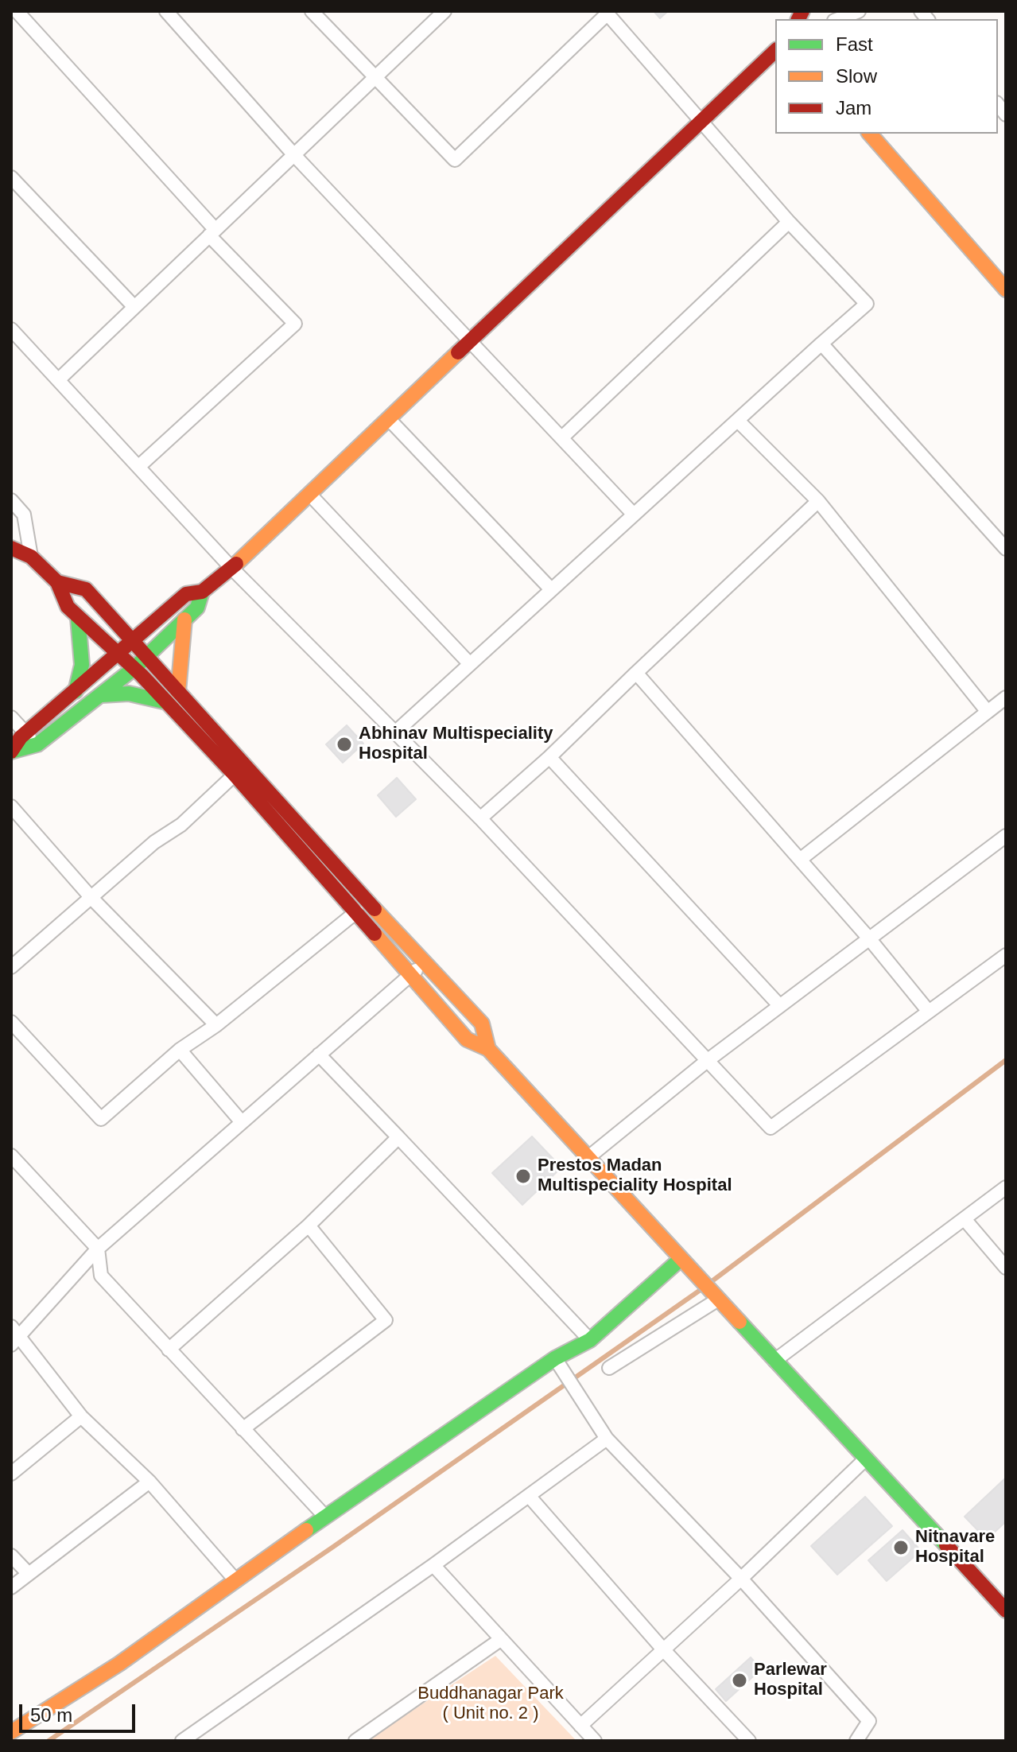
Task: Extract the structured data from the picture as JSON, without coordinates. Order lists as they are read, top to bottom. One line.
{"parks":["Buddhanagar Park ( Unit no. 2 )"],"places":["Abhinav Multispeciality Hospital","Prestos Madan Multispeciality Hospital","Nitnavare Hospital","Parlewar Hospital"],"legend":["Fast","Slow","Jam"],"scale_bar":"50 m"}
